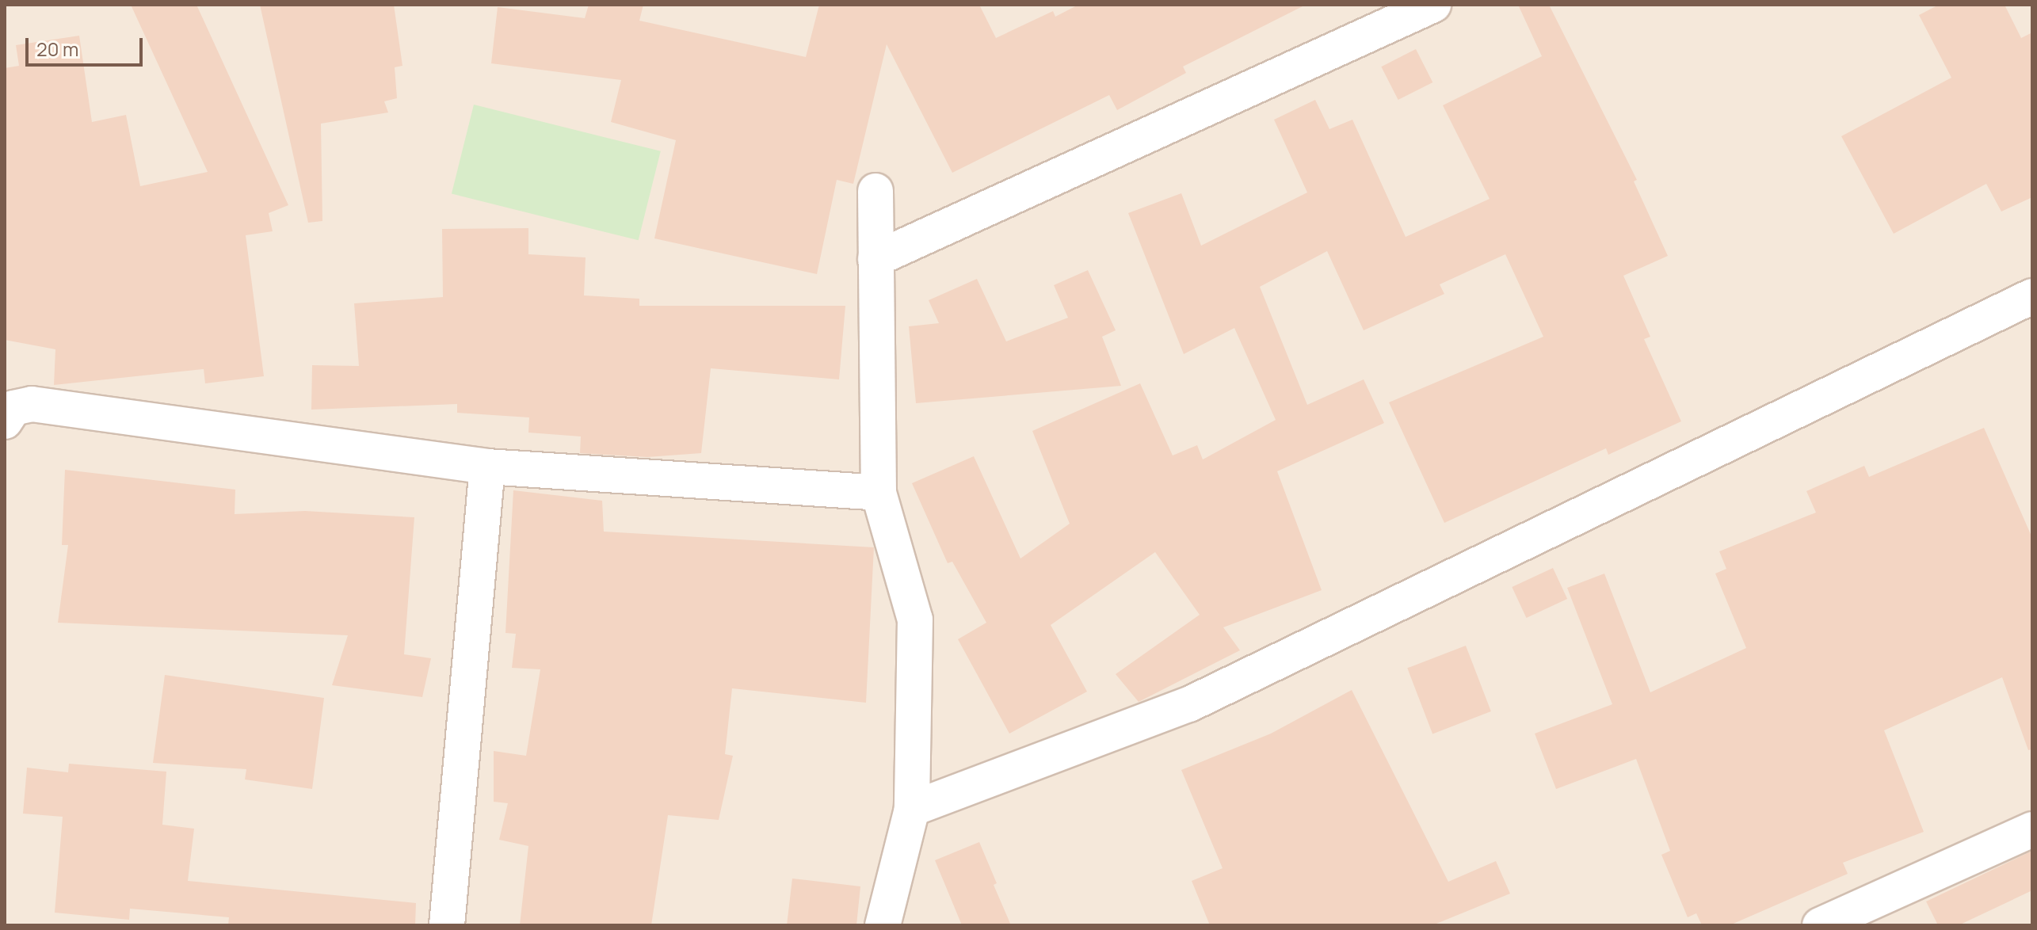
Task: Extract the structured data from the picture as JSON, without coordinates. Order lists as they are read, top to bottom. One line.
{"scale_bar":"20 m"}
